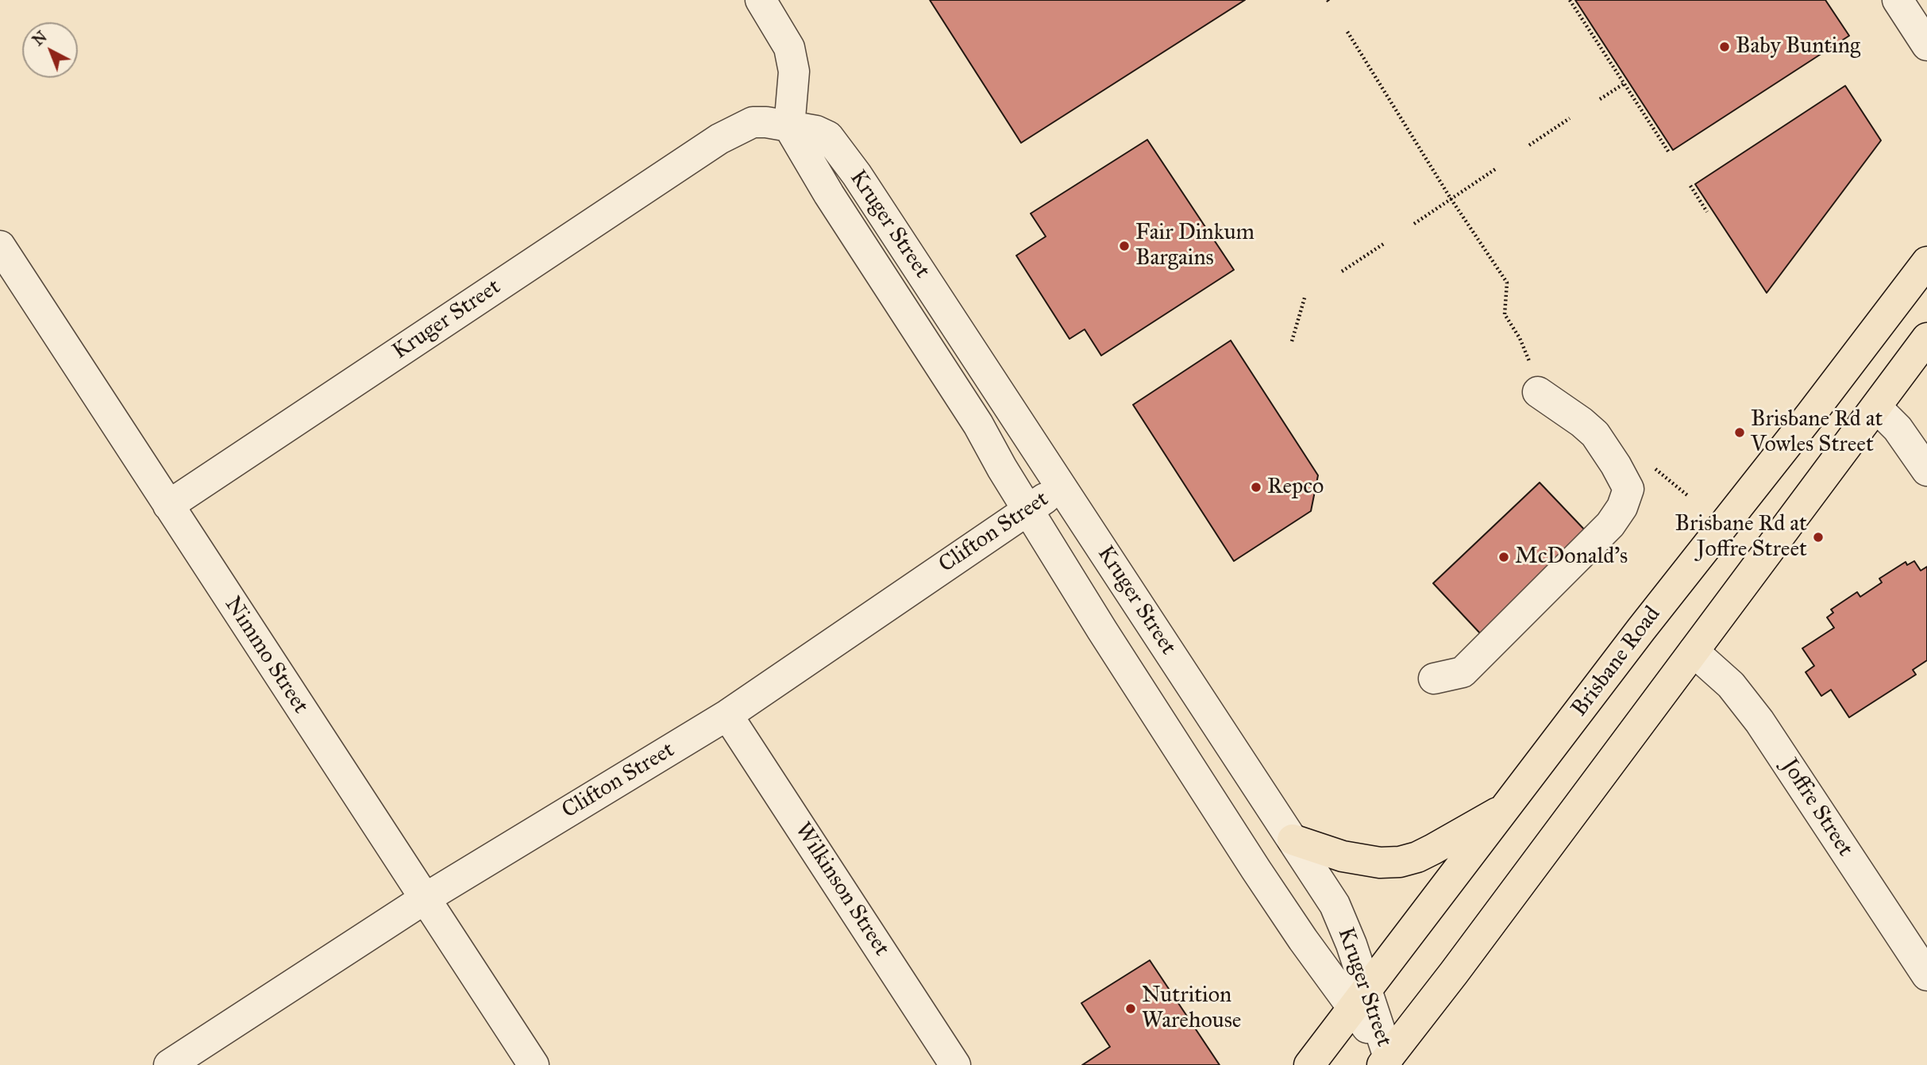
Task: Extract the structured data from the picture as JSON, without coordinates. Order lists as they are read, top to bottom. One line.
{"streets":{"main road":["Brisbane Road"],"street":["Kruger Street","Clifton Street","Nimmo Street","Joffre Street","Wilkinson Street"]},"crossings":[["Kruger Street","Clifton Street"],["Kruger Street","Nimmo Street"],["Kruger Street","Brisbane Road"],["Clifton Street","Nimmo Street"],["Clifton Street","Wilkinson Street"]],"places":["Baby Bunting","Fair Dinkum Bargains","Brisbane Rd at Vowles Street","Repco","Brisbane Rd at Joffre Street","McDonald's","Nutrition Warehouse"],"north":"top left"}
